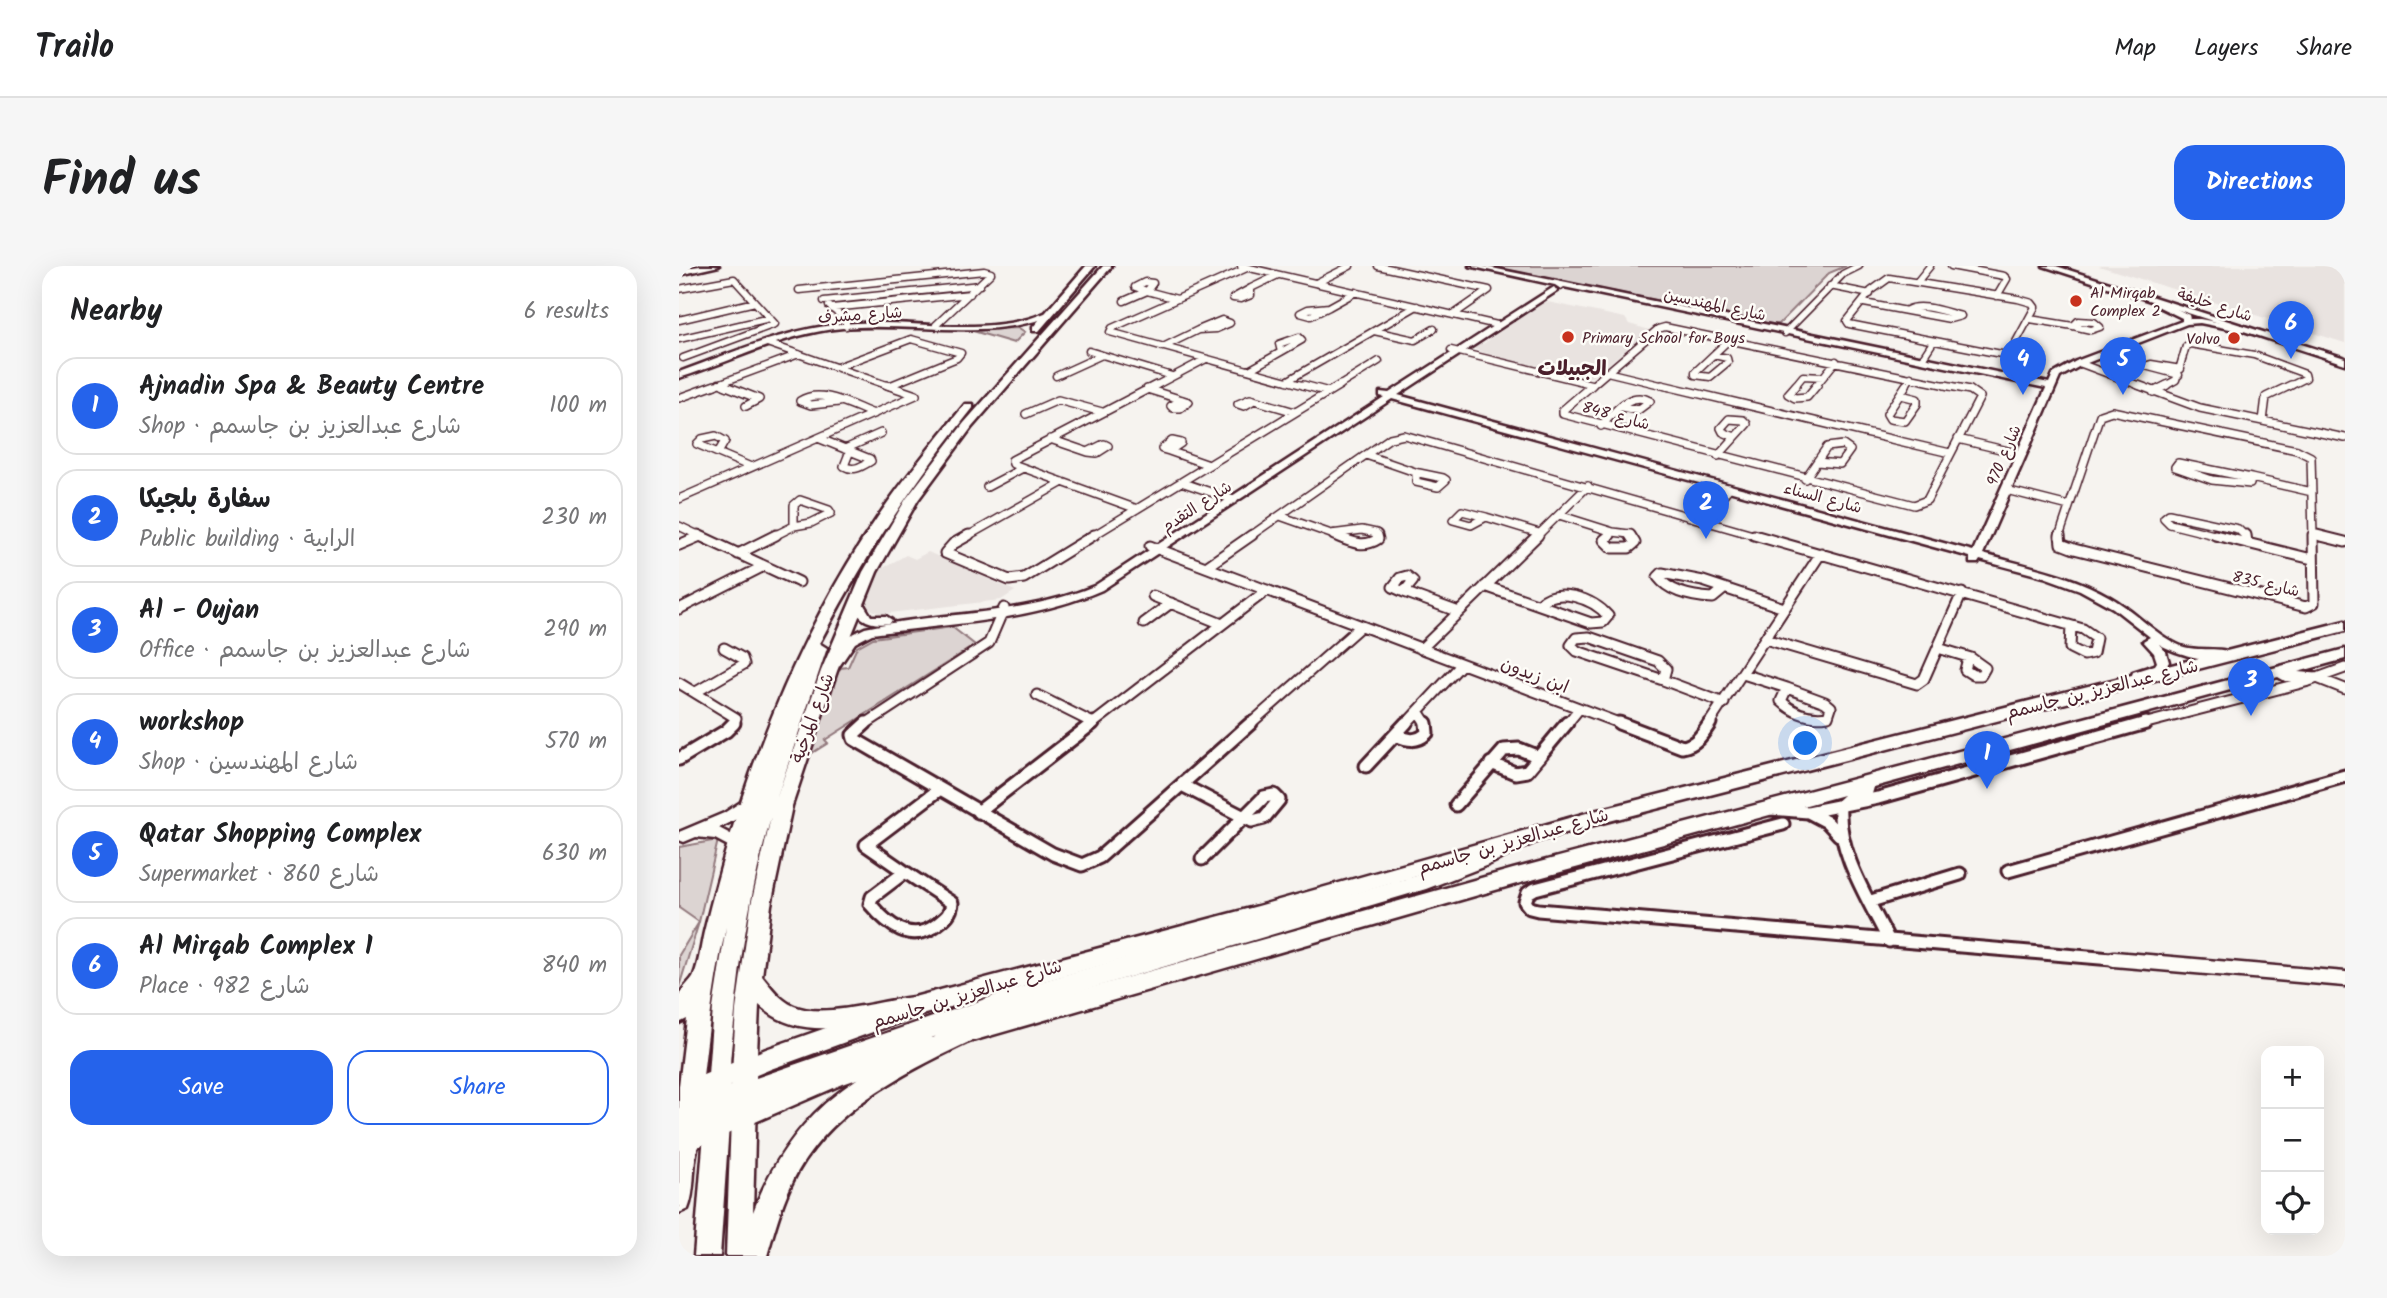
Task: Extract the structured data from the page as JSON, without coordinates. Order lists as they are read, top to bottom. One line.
{"streets":{"main road":["شارع خليفة","شارع عبدالعزيز بن جاسمم","شارع المرخية"],"street":["شارع المهندسين","شارع مشرف","شارع 848","شارع 970","شارع السناء","شارع التقدم","شارع 835","ابن زيدون"]},"crossings":[["شارع المهندسين","شارع 970"],["شارع المهندسين","شارع التقدم"],["شارع خليفة","شارع 970"],["شارع مشرف","شارع المرخية"],["شارع 970","شارع السناء"],["شارع السناء","شارع التقدم"],["شارع السناء","شارع عبدالعزيز بن جاسمم"],["شارع التقدم","ابن زيدون"],["شارع التقدم","شارع المرخية"],["شارع عبدالعزيز بن جاسمم","شارع المرخية"]],"districts":["الجبيلات"],"places":["Al Mirqab Complex 2","Primary School for Boys","Volvo"],"page":{"header":"Trailo","nav":["Map","Layers","Share"],"title":"Find us","buttons":["Directions",["Save","Share"]],"heading":["Nearby","6 results"],"pins":["6","4","5","2","3","1"],"list":[{"mark":"1","name":"Ajnadin Spa & Beauty Centre","note":"Shop · شارع عبدالعزيز بن جاسمم","value":"100 m"},{"mark":"2","name":"سفارة بلجيكا","note":"Public building · الرابية","value":"230 m"},{"mark":"3","name":"Al - Oujan","note":"Office · شارع عبدالعزيز بن جاسمم","value":"290 m"},{"mark":"4","name":"workshop","note":"Shop · شارع المهندسين","value":"570 m"},{"mark":"5","name":"Qatar Shopping Complex","note":"Supermarket · شارع 860","value":"630 m"},{"mark":"6","name":"Al Mirqab Complex 1","note":"Place · شارع 982","value":"840 m"}],"map_buttons":["+","−"]}}
